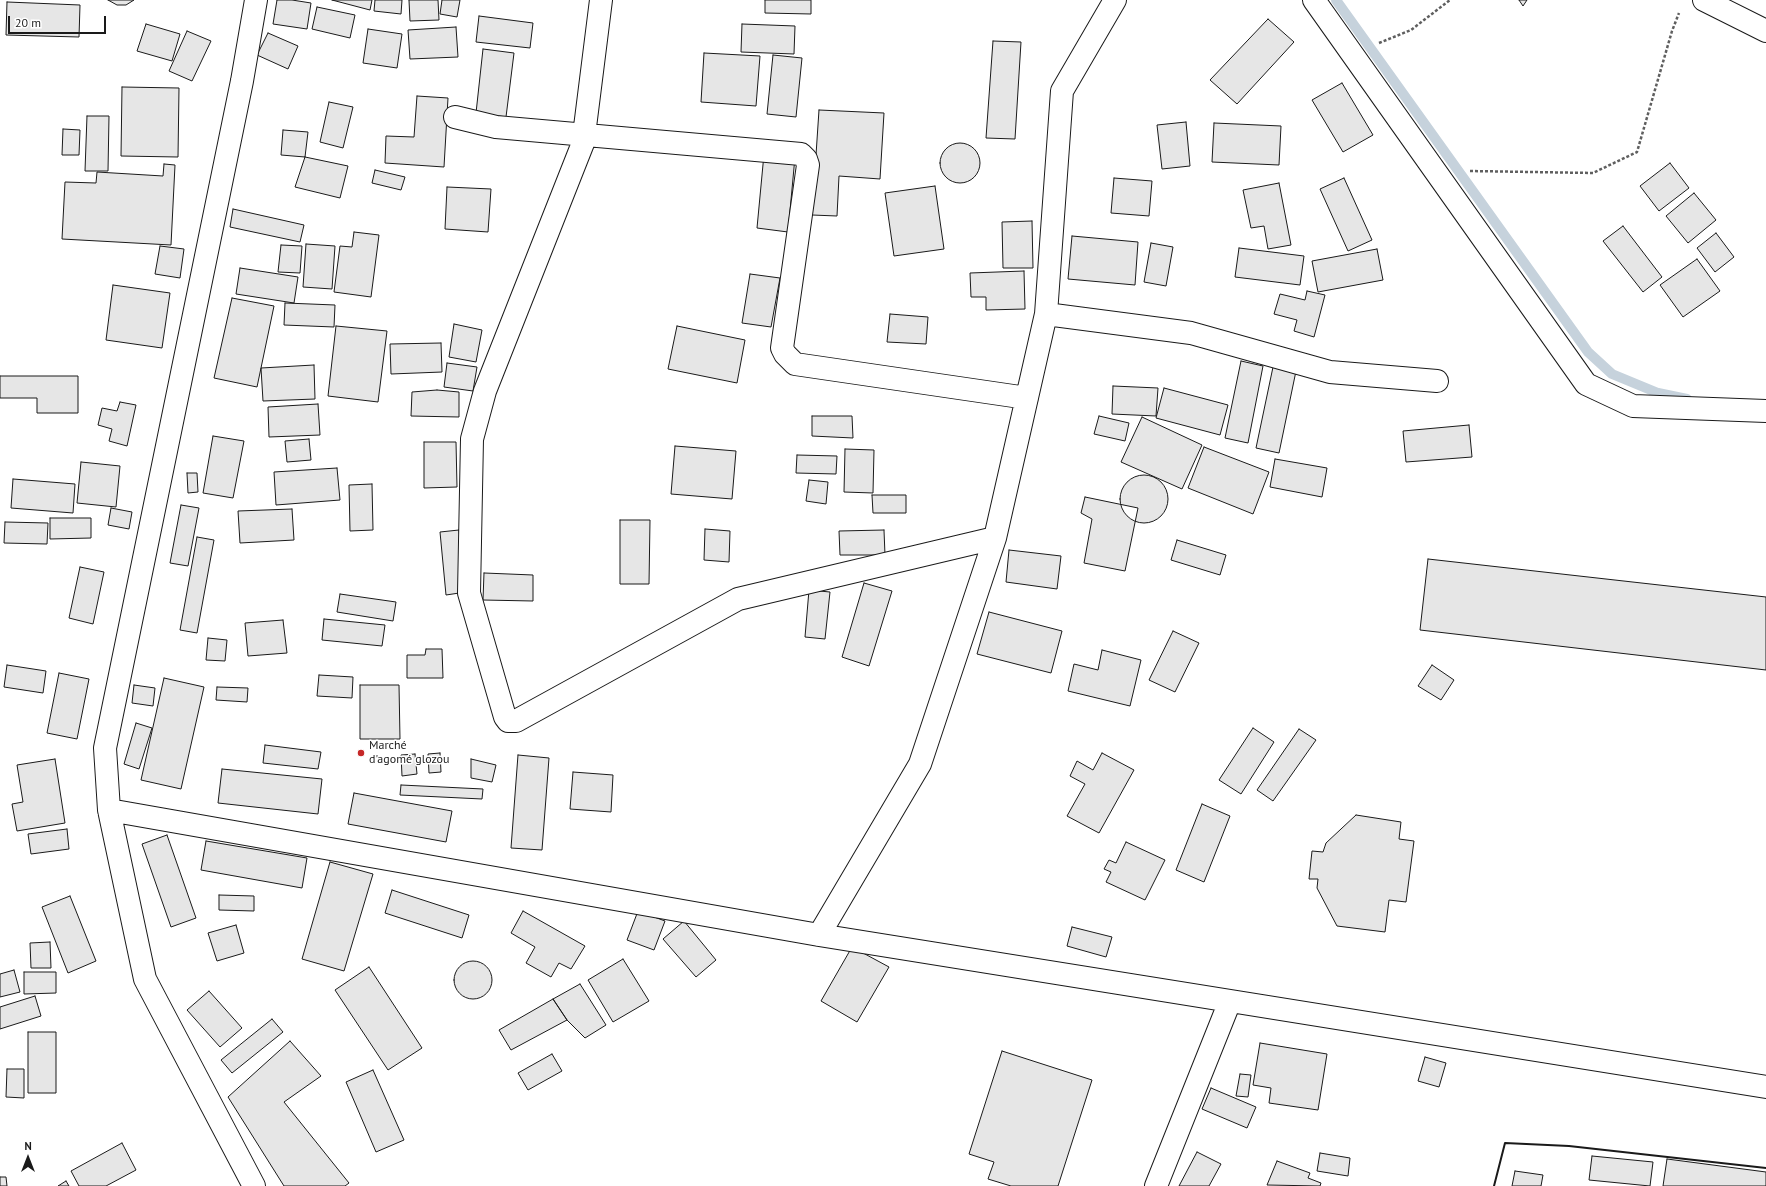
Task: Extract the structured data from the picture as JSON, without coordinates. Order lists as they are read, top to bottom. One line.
{"places":["Marché d'agomé glozou"],"scale_bar":"20 m","north":"top"}
